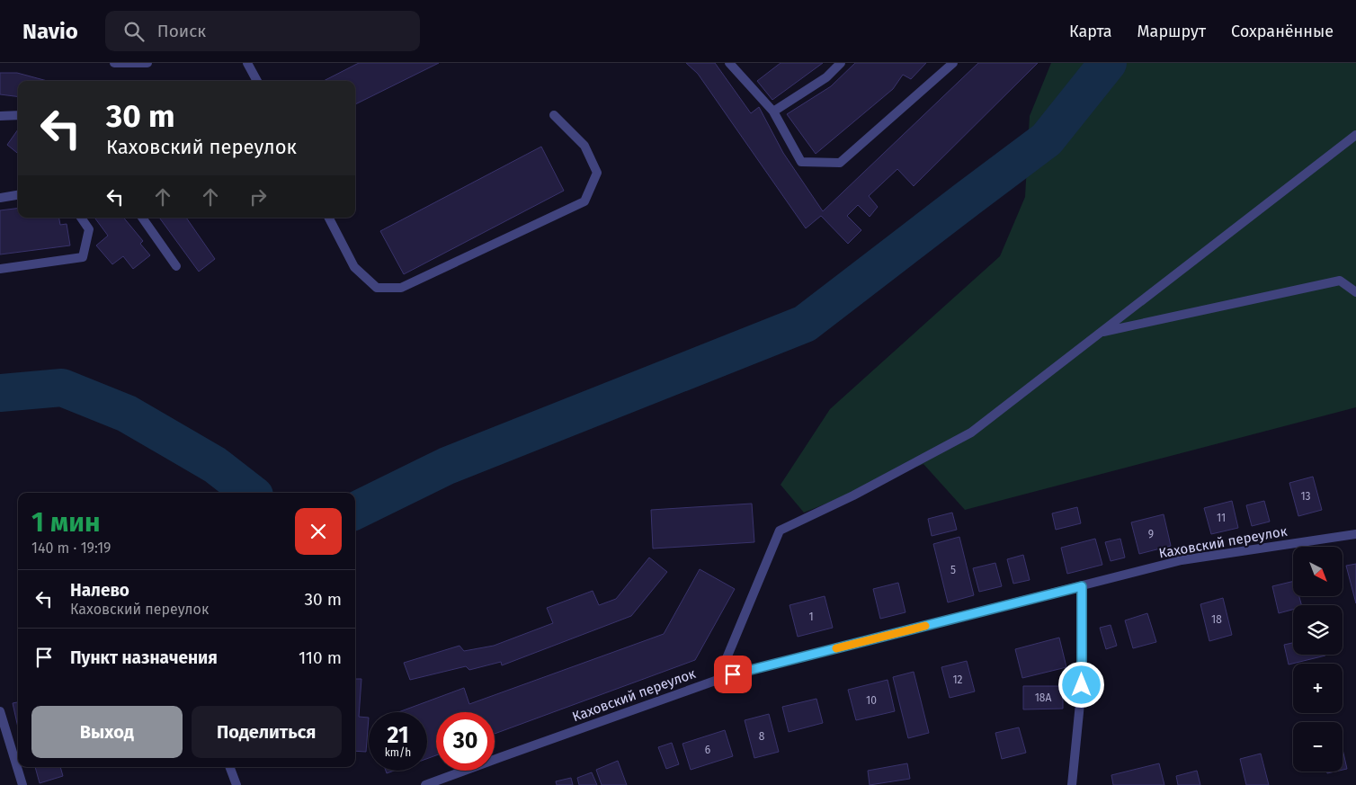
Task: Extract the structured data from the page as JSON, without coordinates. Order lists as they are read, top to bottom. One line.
{"streets":{"street":["Каховский переулок"]},"house_numbers":["13","11","9","5","1","18","12","18А","10","8","6"],"north":"bottom right","page":{"header":"Navio","search":"Поиск","nav":["Карта","Маршрут","Сохранённые"],"turn":["30 m","Каховский переулок"],"heading":["1 мин","140 m · 19:19"],"map_buttons":["+","−"],"list":[{"name":"Налево","note":"Каховский переулок","value":"30 m"},{"name":"Пункт назначения","value":"110 m"}],"buttons":["Выход","Поделиться"],"speed":"21 km/h","limit":"30"}}
